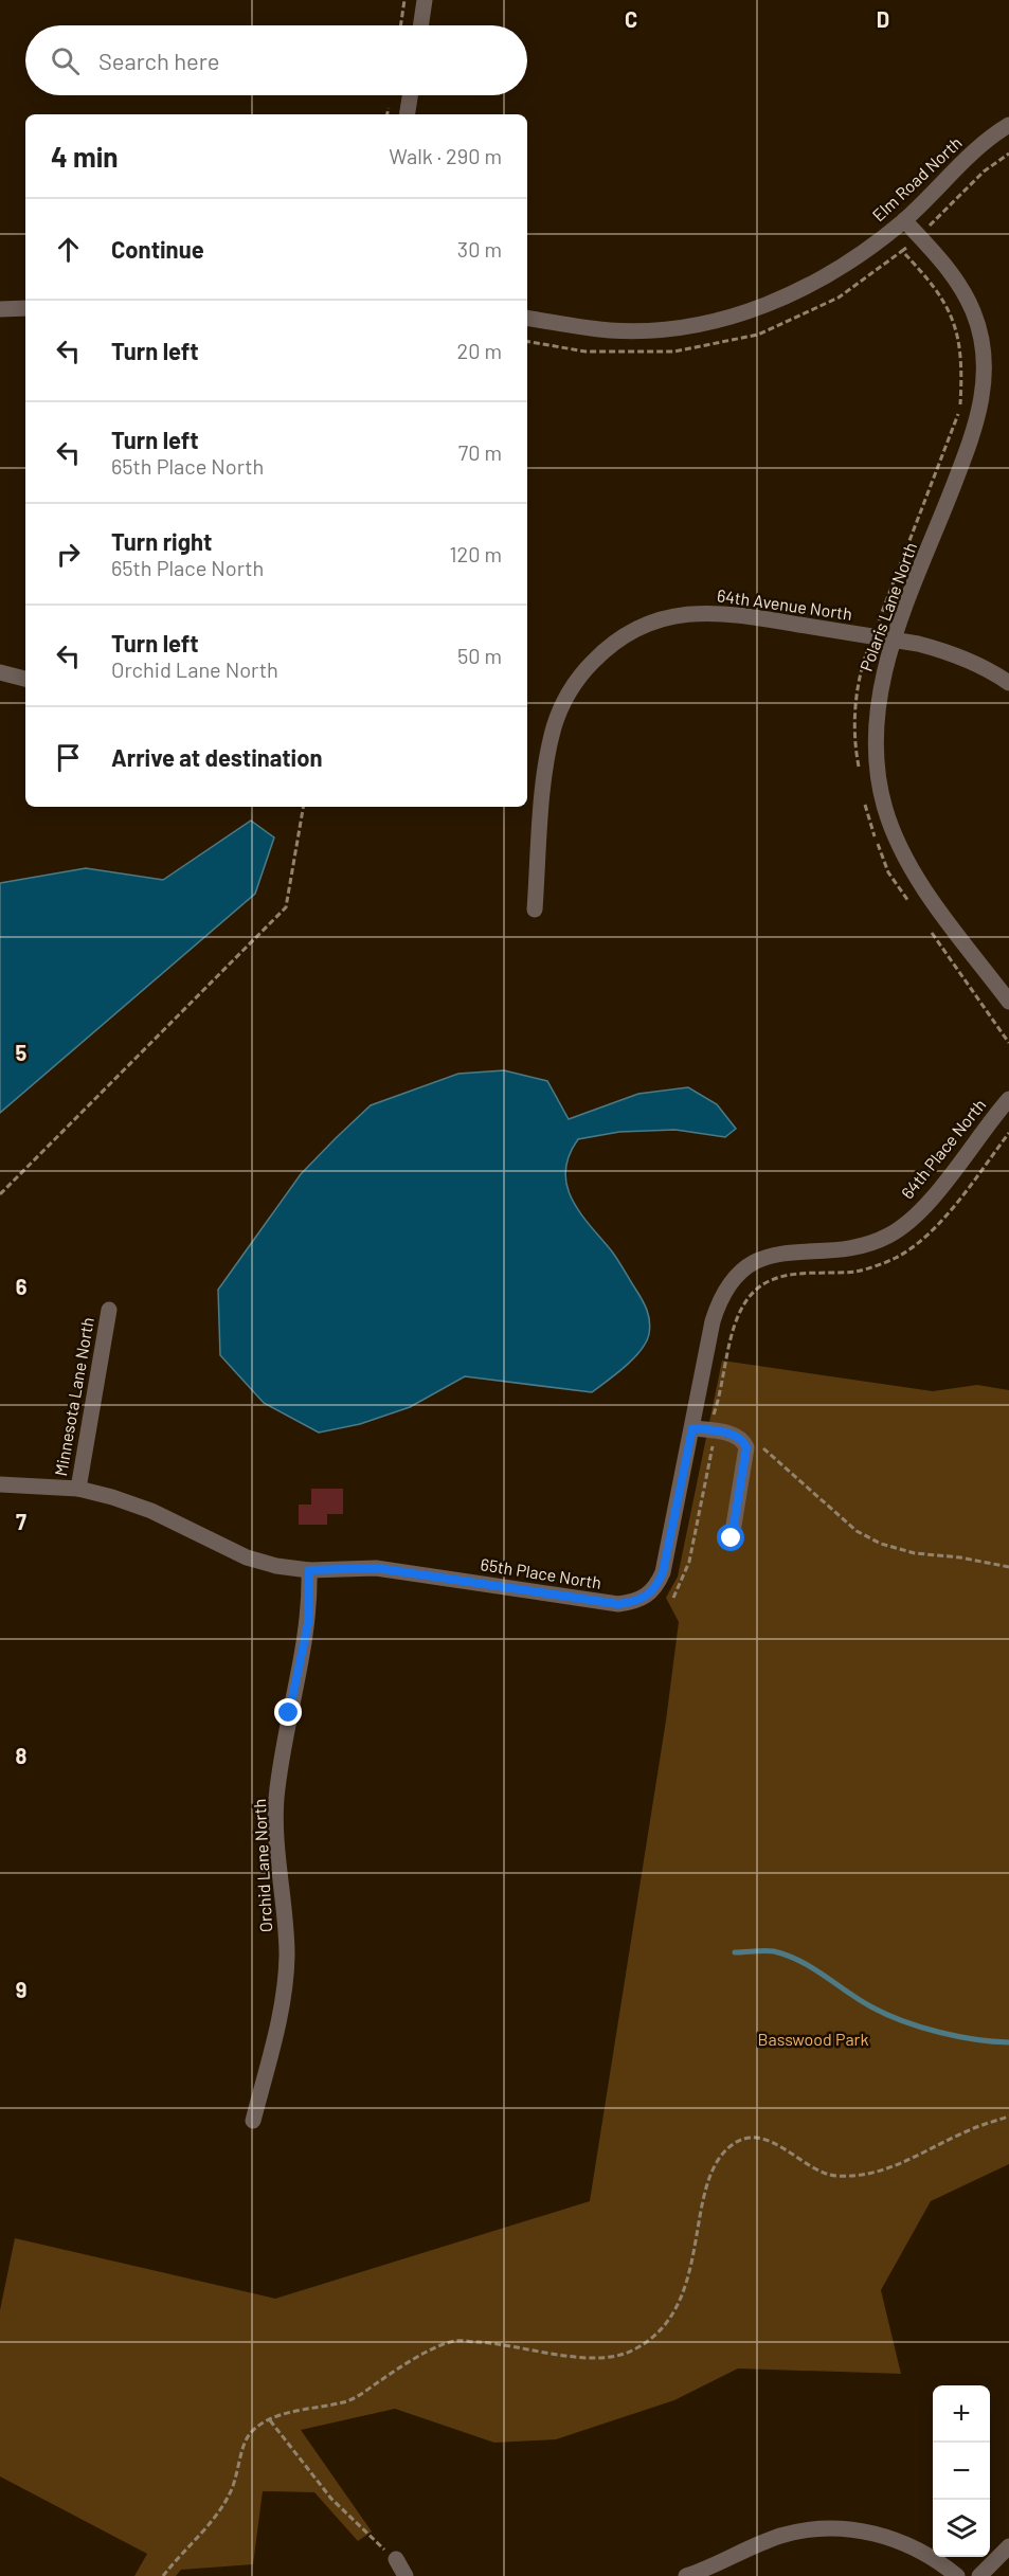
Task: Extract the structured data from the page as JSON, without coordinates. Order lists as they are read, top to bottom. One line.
{"streets":{"street":["Elm Road North","64th Avenue North","Polaris Lane North","64th Place North","Minnesota Lane North","65th Place North","Orchid Lane North"]},"crossings":[["Elm Road North","Polaris Lane North"],["64th Avenue North","Polaris Lane North"],["64th Place North","65th Place North"],["Minnesota Lane North","65th Place North"],["65th Place North","Orchid Lane North"]],"parks":["Basswood Park"],"page":{"search":"Search here","heading":["4 min","Walk · 290 m"],"list":[["Continue","30 m"],["Turn left","20 m"],["Turn left","65th Place North","70 m"],["Turn right","65th Place North","120 m"],["Turn left","Orchid Lane North","50 m"],"Arrive at destination"],"map_buttons":["+","−"]},"grid":{"columns":["C","D"],"rows":["5","6","7","8","9"]}}
